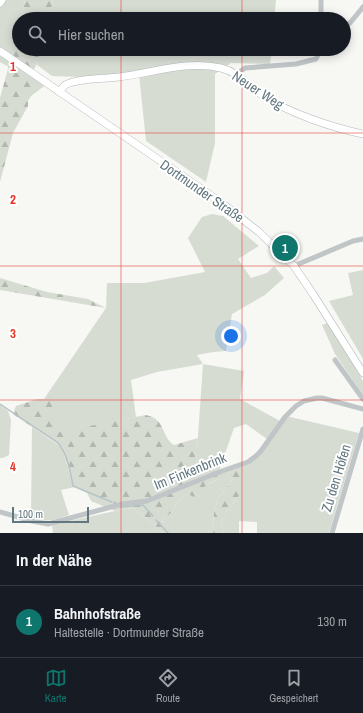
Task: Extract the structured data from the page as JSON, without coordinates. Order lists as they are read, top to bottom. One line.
{"streets":{"main road":["Neuer Weg","Dortmunder Straße"],"street":["Im Finkenbrink","Zu den Höfen"]},"crossings":[["Neuer Weg","Dortmunder Straße"]],"scale_bar":"100 m","page":{"search":"Hier suchen","pins":"1","scale":"100 m","heading":"In der Nähe","list":[{"mark":"1","name":"Bahnhofstraße","note":"Haltestelle · Dortmunder Straße","value":"130 m"}],"nav":["Karte","Route","Gespeichert"]},"grid":{"rows":["1","2","3","4"]}}
